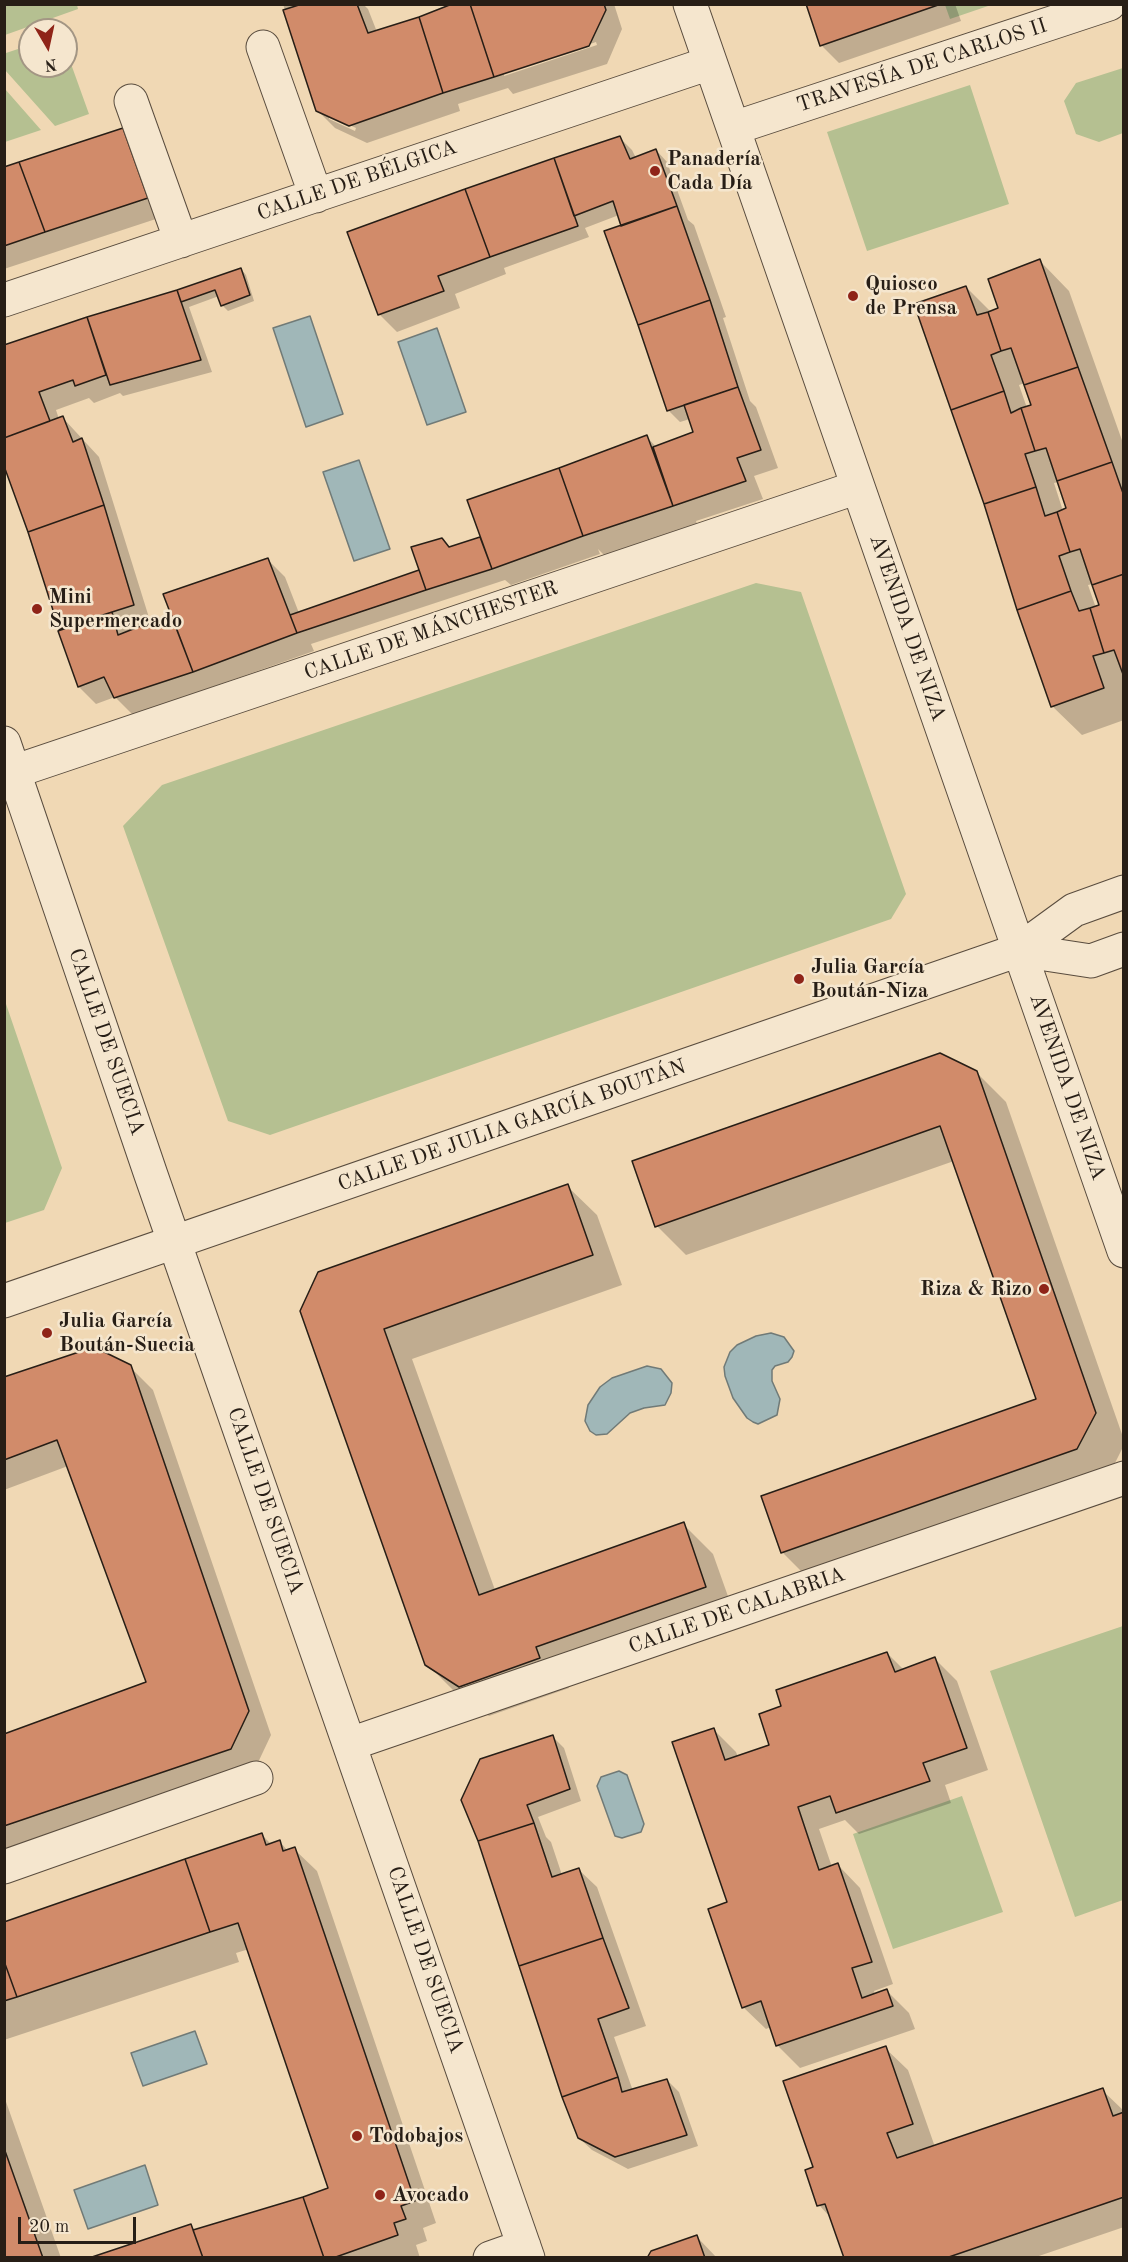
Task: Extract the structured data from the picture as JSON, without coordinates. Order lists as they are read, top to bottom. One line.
{"streets":{"street":["TRAVESÍA DE CARLOS II","CALLE DE BÉLGICA","AVENIDA DE NIZA","CALLE DE MÁNCHESTER","CALLE DE SUECIA","CALLE DE JULIA GARCÍA BOUTÁN","CALLE DE CALABRIA"]},"crossings":[["TRAVESÍA DE CARLOS II","AVENIDA DE NIZA"],["CALLE DE BÉLGICA","AVENIDA DE NIZA"],["AVENIDA DE NIZA","CALLE DE MÁNCHESTER"],["AVENIDA DE NIZA","CALLE DE JULIA GARCÍA BOUTÁN"],["CALLE DE MÁNCHESTER","CALLE DE SUECIA"],["CALLE DE SUECIA","CALLE DE JULIA GARCÍA BOUTÁN"],["CALLE DE SUECIA","CALLE DE CALABRIA"]],"places":["Panadería Cada Día","Quiosco de Prensa","Mini Supermercado","Julia García Boután-Niza","Riza & Rizo","Julia García Boután-Suecia","Todobajos","Avocado"],"scale_bar":"20 m","north":"bottom"}
